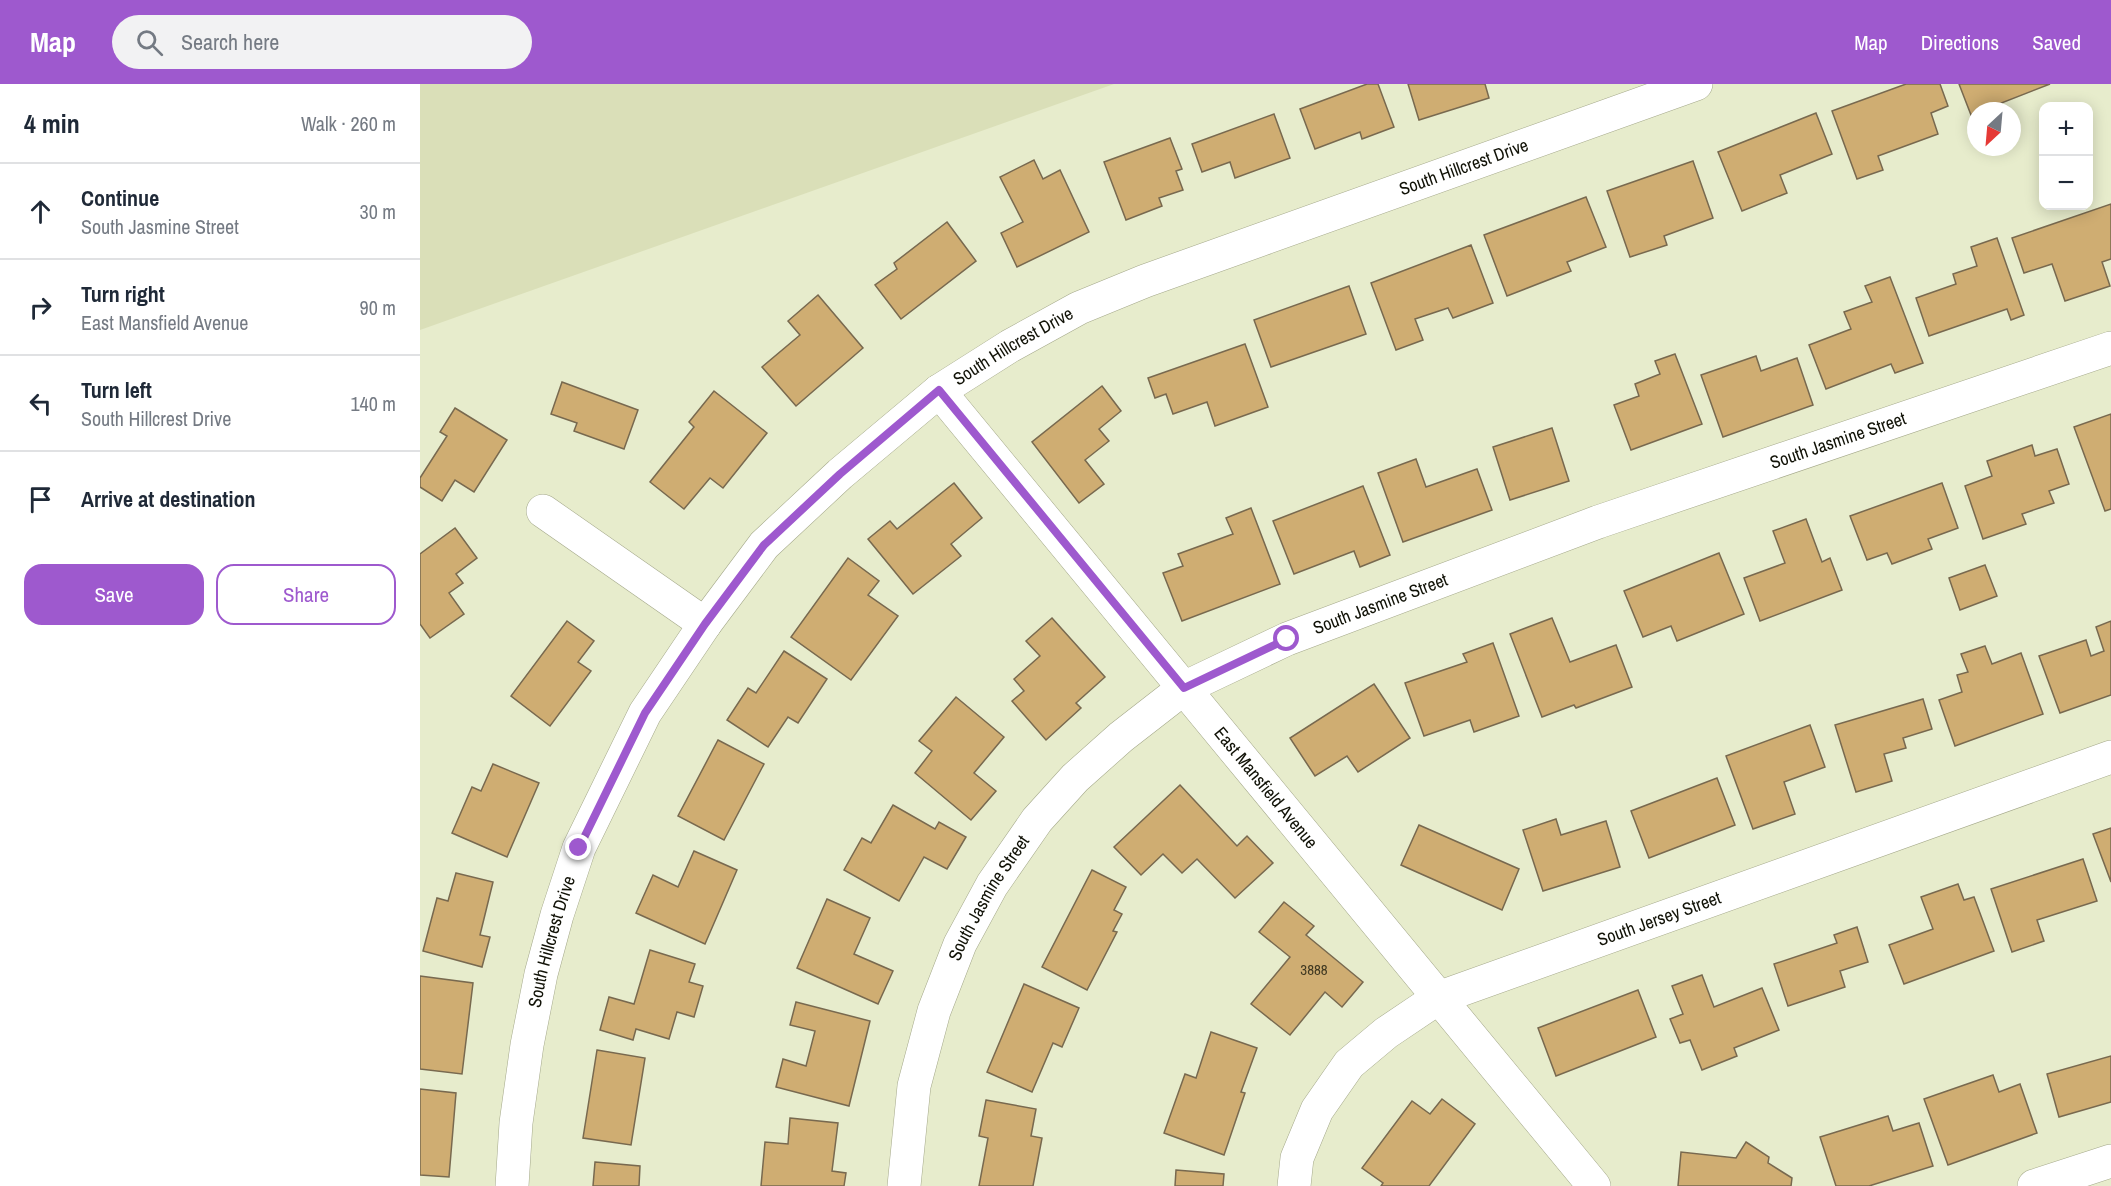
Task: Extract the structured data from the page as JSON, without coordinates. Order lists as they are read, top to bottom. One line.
{"streets":{"street":["South Hillcrest Drive","South Jasmine Street","East Mansfield Avenue","South Jersey Street"]},"crossings":[["South Hillcrest Drive","East Mansfield Avenue"],["South Jasmine Street","East Mansfield Avenue"],["East Mansfield Avenue","South Jersey Street"]],"house_numbers":["3888"],"north":"bottom left","page":{"header":"Map","search":"Search here","nav":["Map","Directions","Saved"],"heading":["4 min","Walk · 260 m"],"map_buttons":["+","−"],"list":[["Continue","South Jasmine Street","30 m"],["Turn right","East Mansfield Avenue","90 m"],["Turn left","South Hillcrest Drive","140 m"],"Arrive at destination"],"buttons":["Save","Share"]}}
